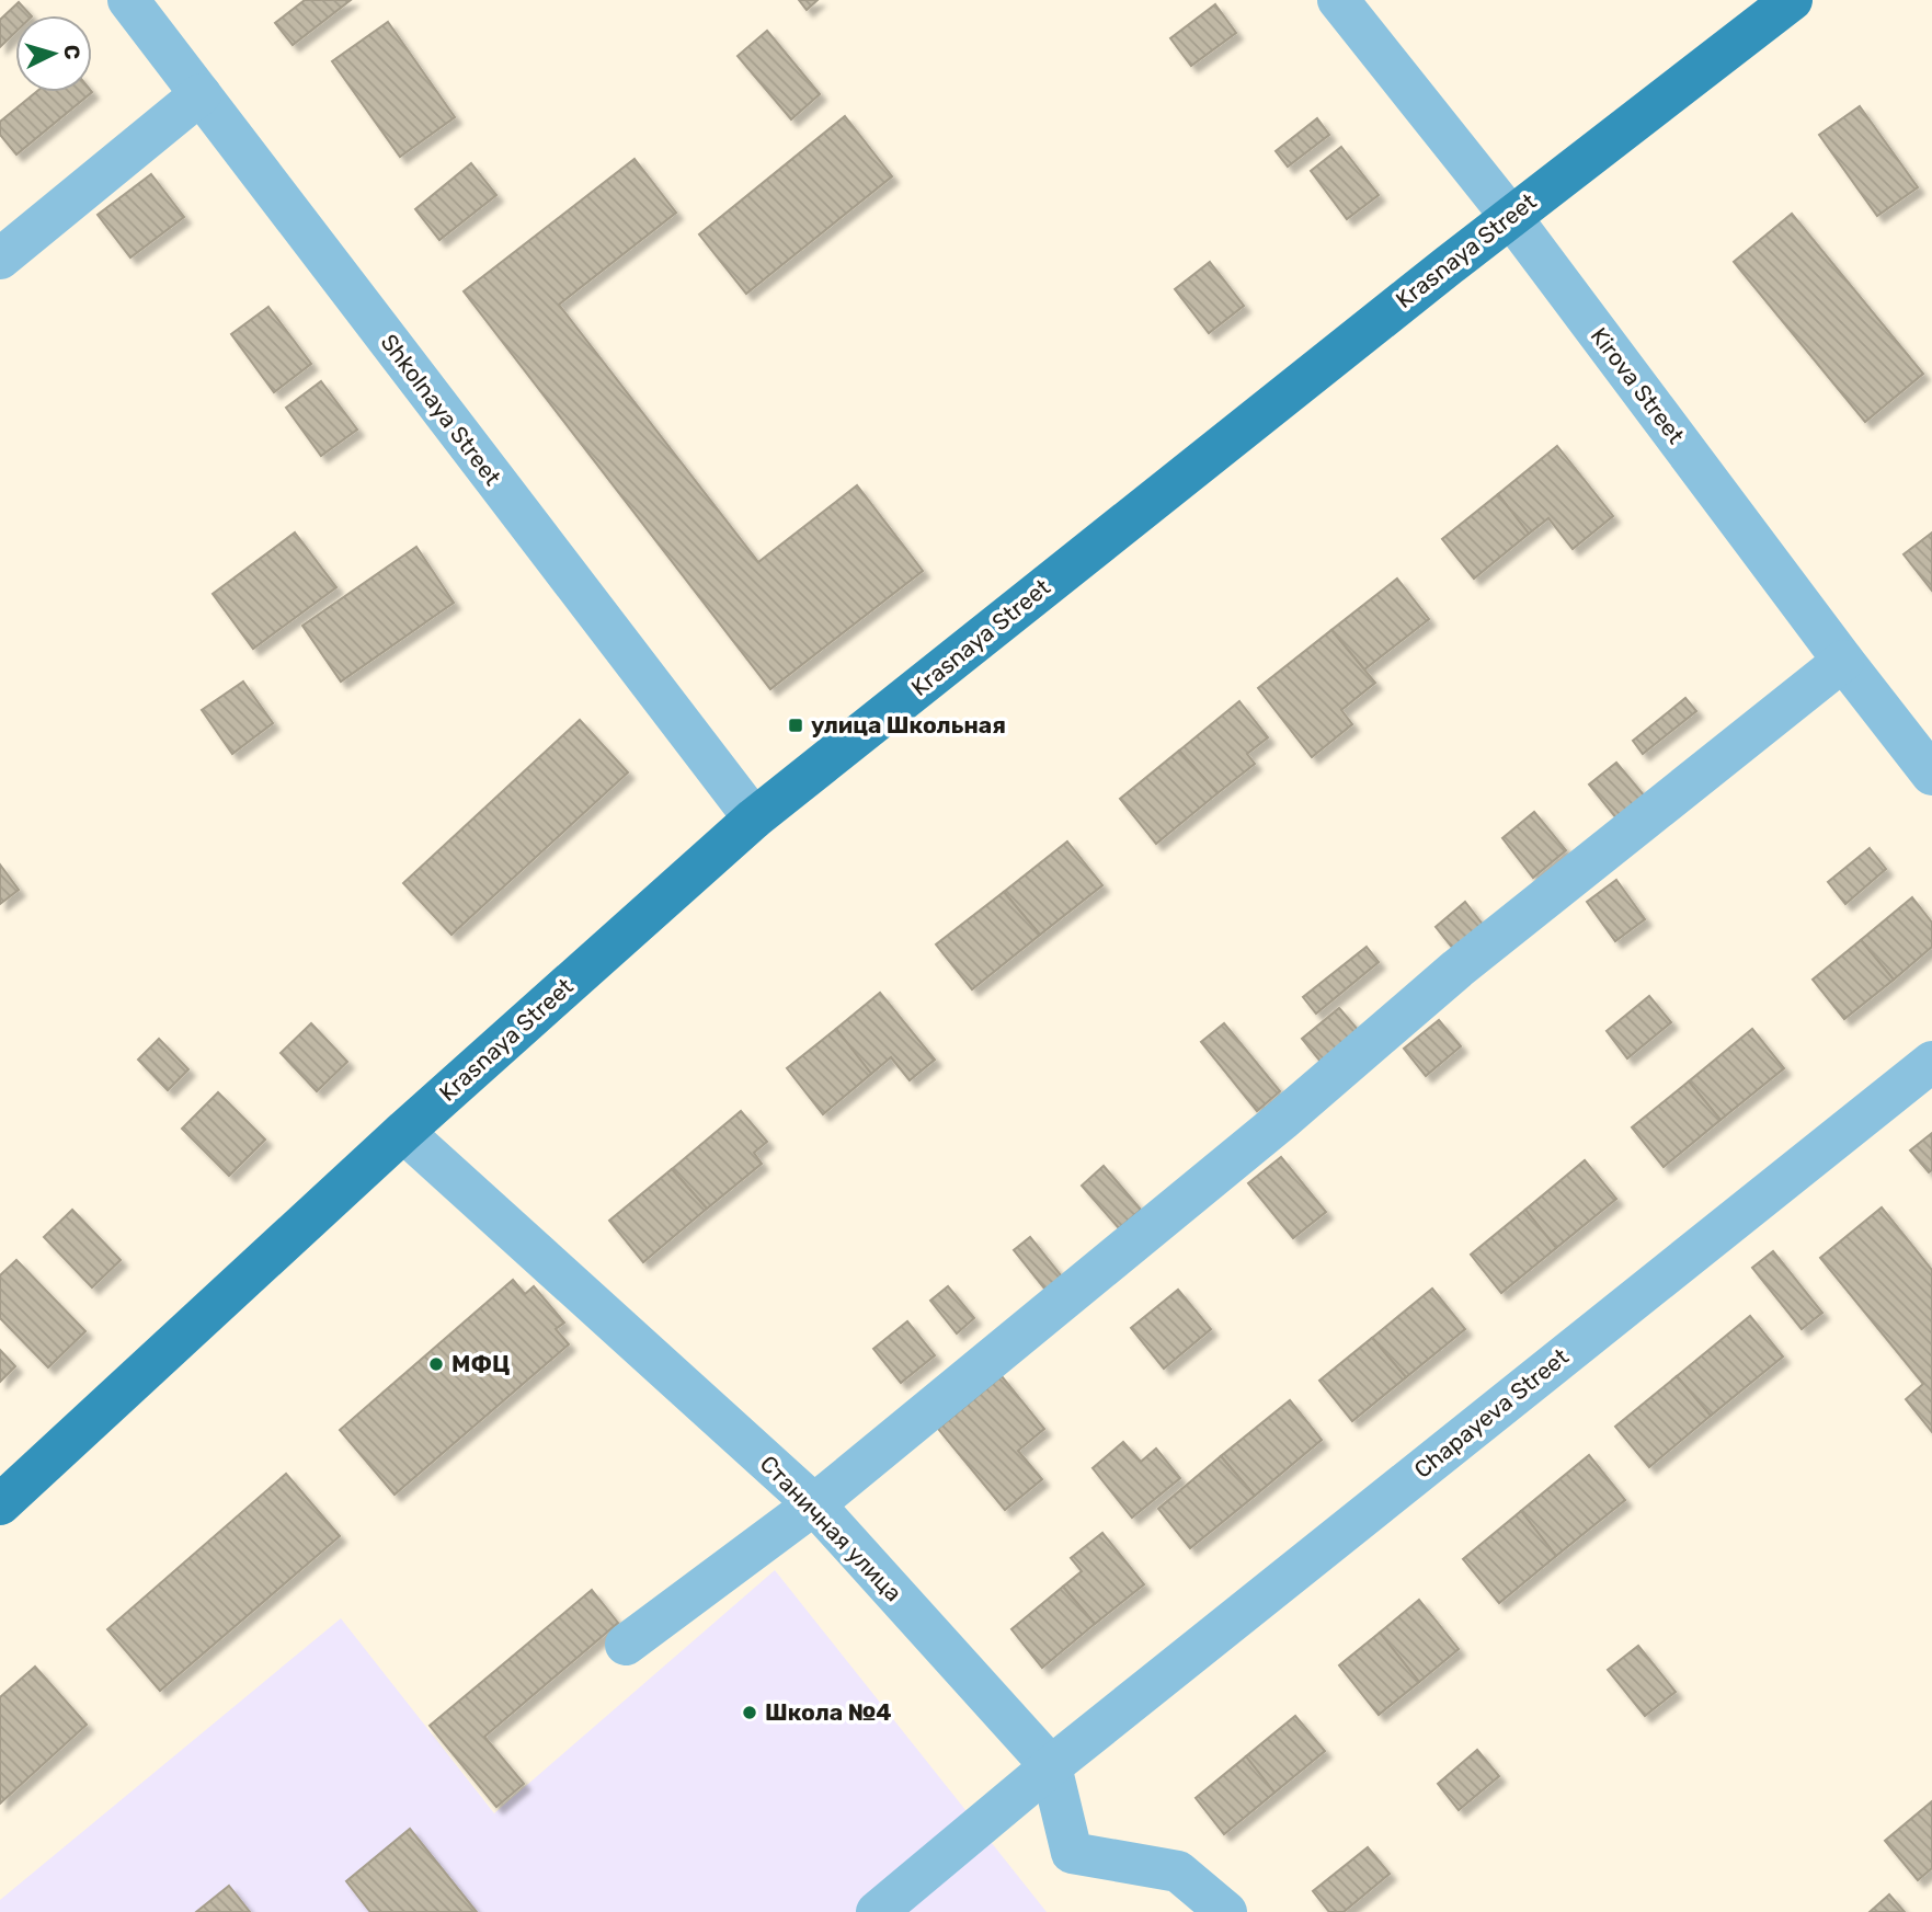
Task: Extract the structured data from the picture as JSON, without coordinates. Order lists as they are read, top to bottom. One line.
{"streets":{"main road":["Krasnaya Street"],"street":["Kirova Street","Shkolnaya Street","Chapayeva Street","Станичная улица"]},"crossings":[["Krasnaya Street","Kirova Street"],["Krasnaya Street","Shkolnaya Street"],["Krasnaya Street","Станичная улица"],["Chapayeva Street","Станичная улица"]],"places":{"transit":["улица Школьная"],"other":["МФЦ","Школа №4"]},"north":"right"}
